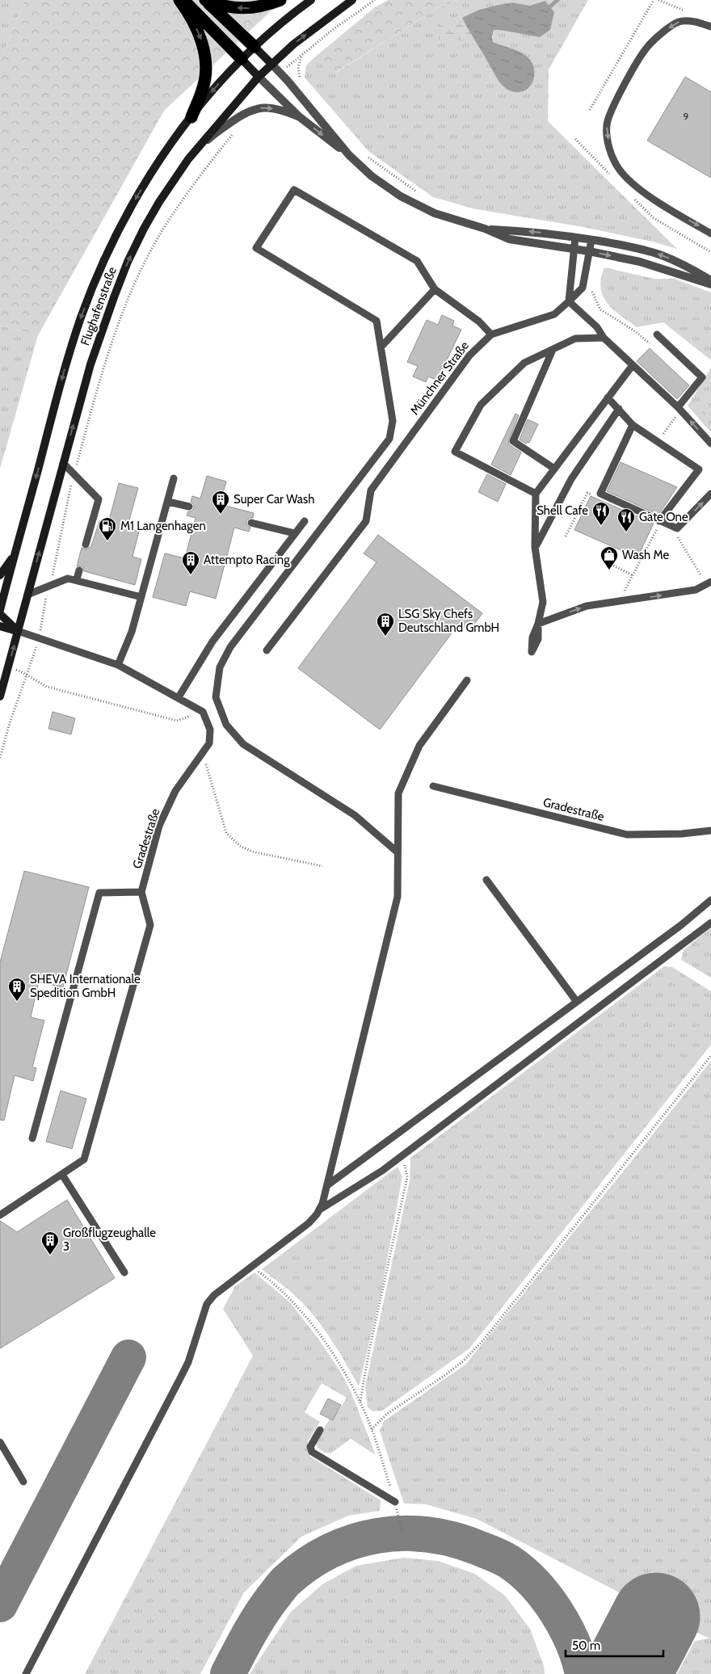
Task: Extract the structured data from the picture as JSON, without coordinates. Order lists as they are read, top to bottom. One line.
{"streets":{"main road":["Flughafenstraße"],"lane":["Münchner Straße","Gradestraße"]},"places":{"building":["Super Car Wash","Attempto Racing","LSG Sky Chefs Deutschland GmbH","SHEVA Internationale Spedition GmbH","Großflugzeughalle 3"],"restaurant":["Shell Cafe","Gate One"],"fuel station":["M1 Langenhagen"],"shop":["Wash Me"]},"house_numbers":["9"],"scale_bar":"50 m"}
